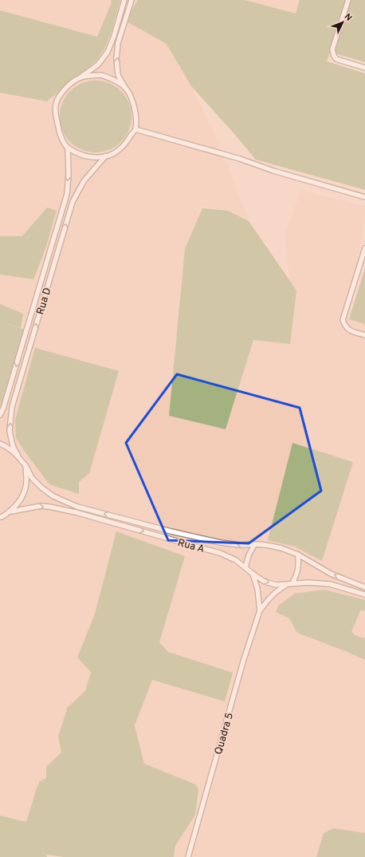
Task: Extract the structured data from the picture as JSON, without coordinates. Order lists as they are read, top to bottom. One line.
{"streets":{"street":["Rua D","Rua A","Quadra 5"]},"crossings":[["Rua D","Rua A"],["Rua A","Quadra 5"]],"north":"top right"}
